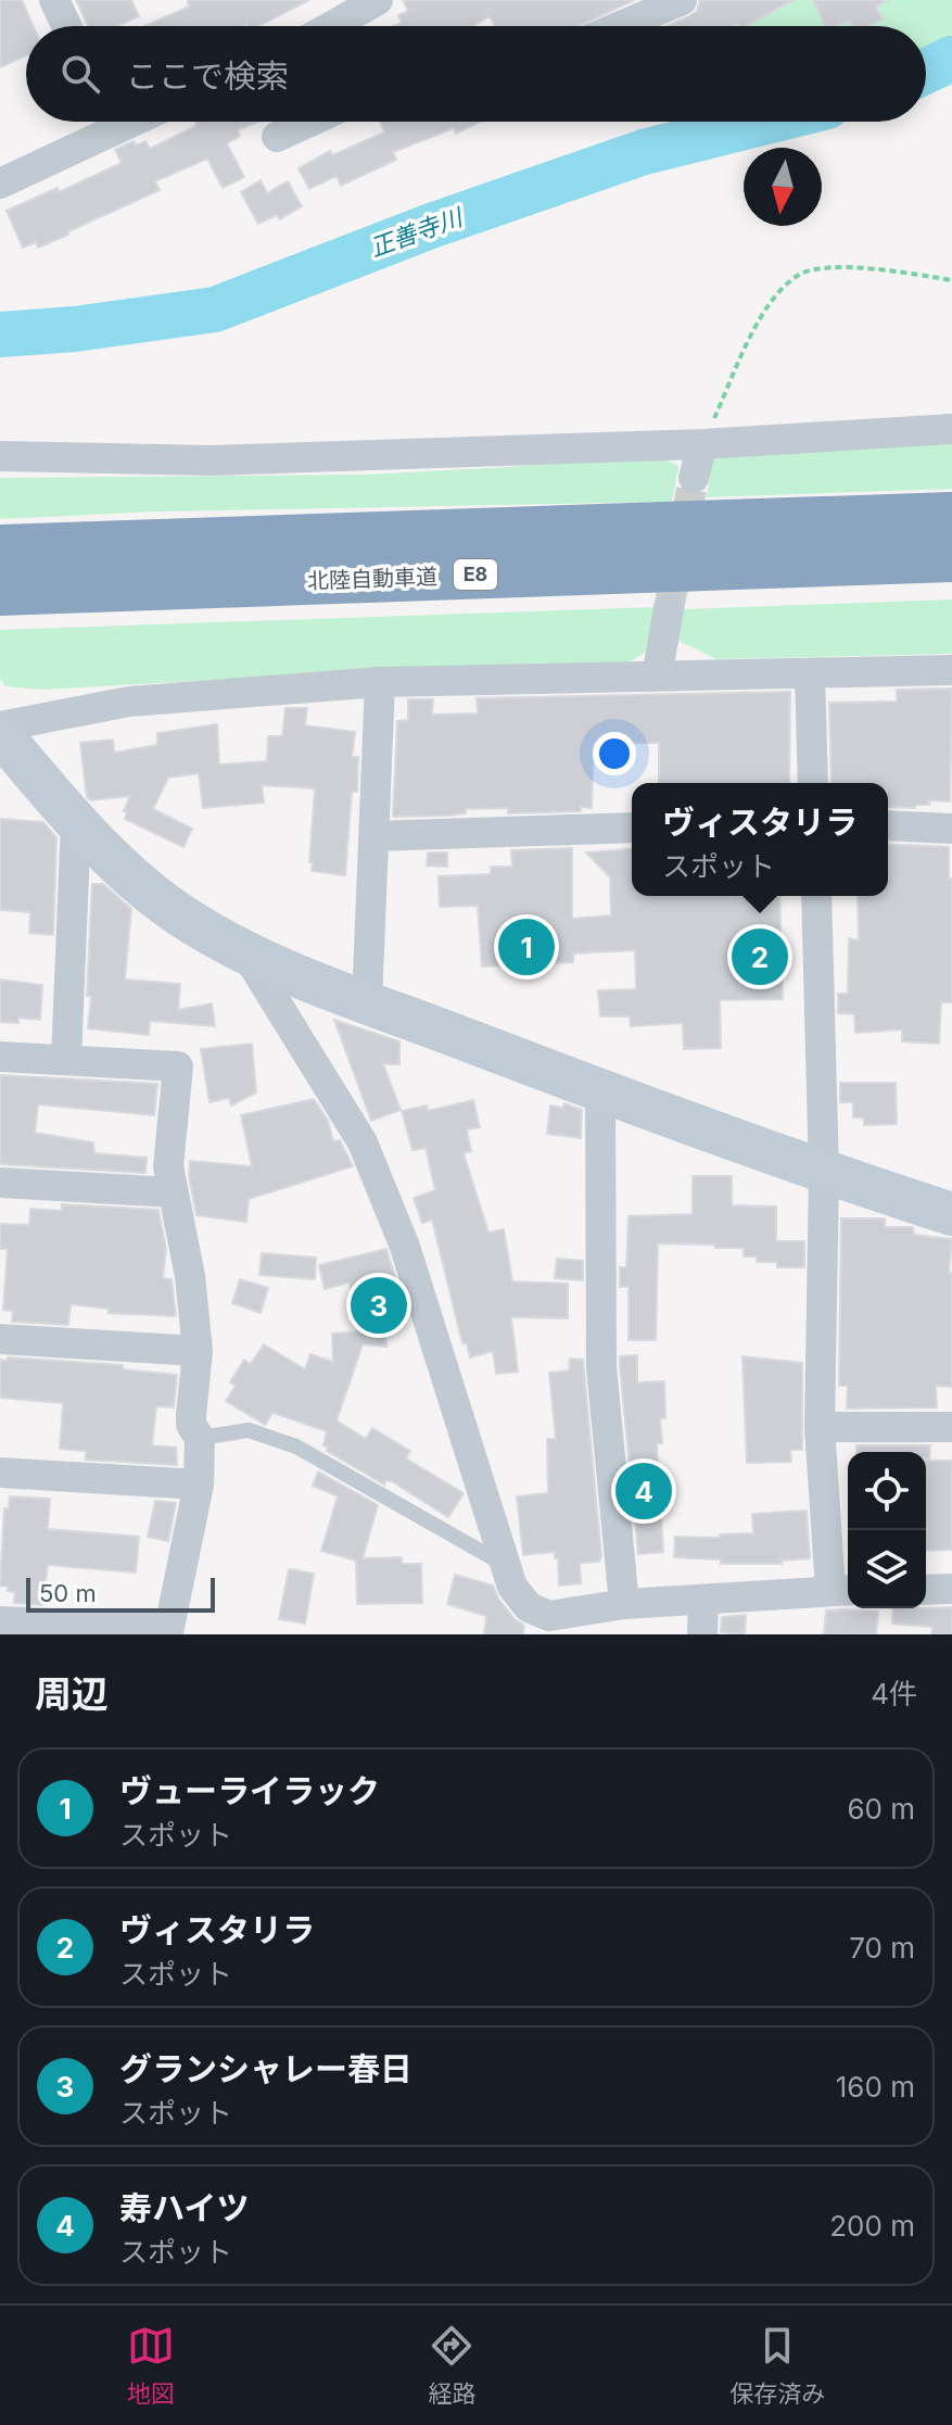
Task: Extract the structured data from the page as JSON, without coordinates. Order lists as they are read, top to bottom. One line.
{"streets":{"highway":["E8","北陸自動車道"]},"water":["正善寺川"],"scale_bar":"50 m","north":"bottom","page":{"search":"ここで検索","popup":["ヴィスタリラ","スポット"],"pins":["1","2","3","4"],"scale":"50 m","heading":["周辺","4件"],"list":[{"mark":"1","name":"ヴューライラック","note":"スポット","value":"60 m"},{"mark":"2","name":"ヴィスタリラ","note":"スポット","value":"70 m"},{"mark":"3","name":"グランシャレー春日","note":"スポット","value":"160 m"},{"mark":"4","name":"寿ハイツ","note":"スポット","value":"200 m"}],"nav":["地図","経路","保存済み"]}}
